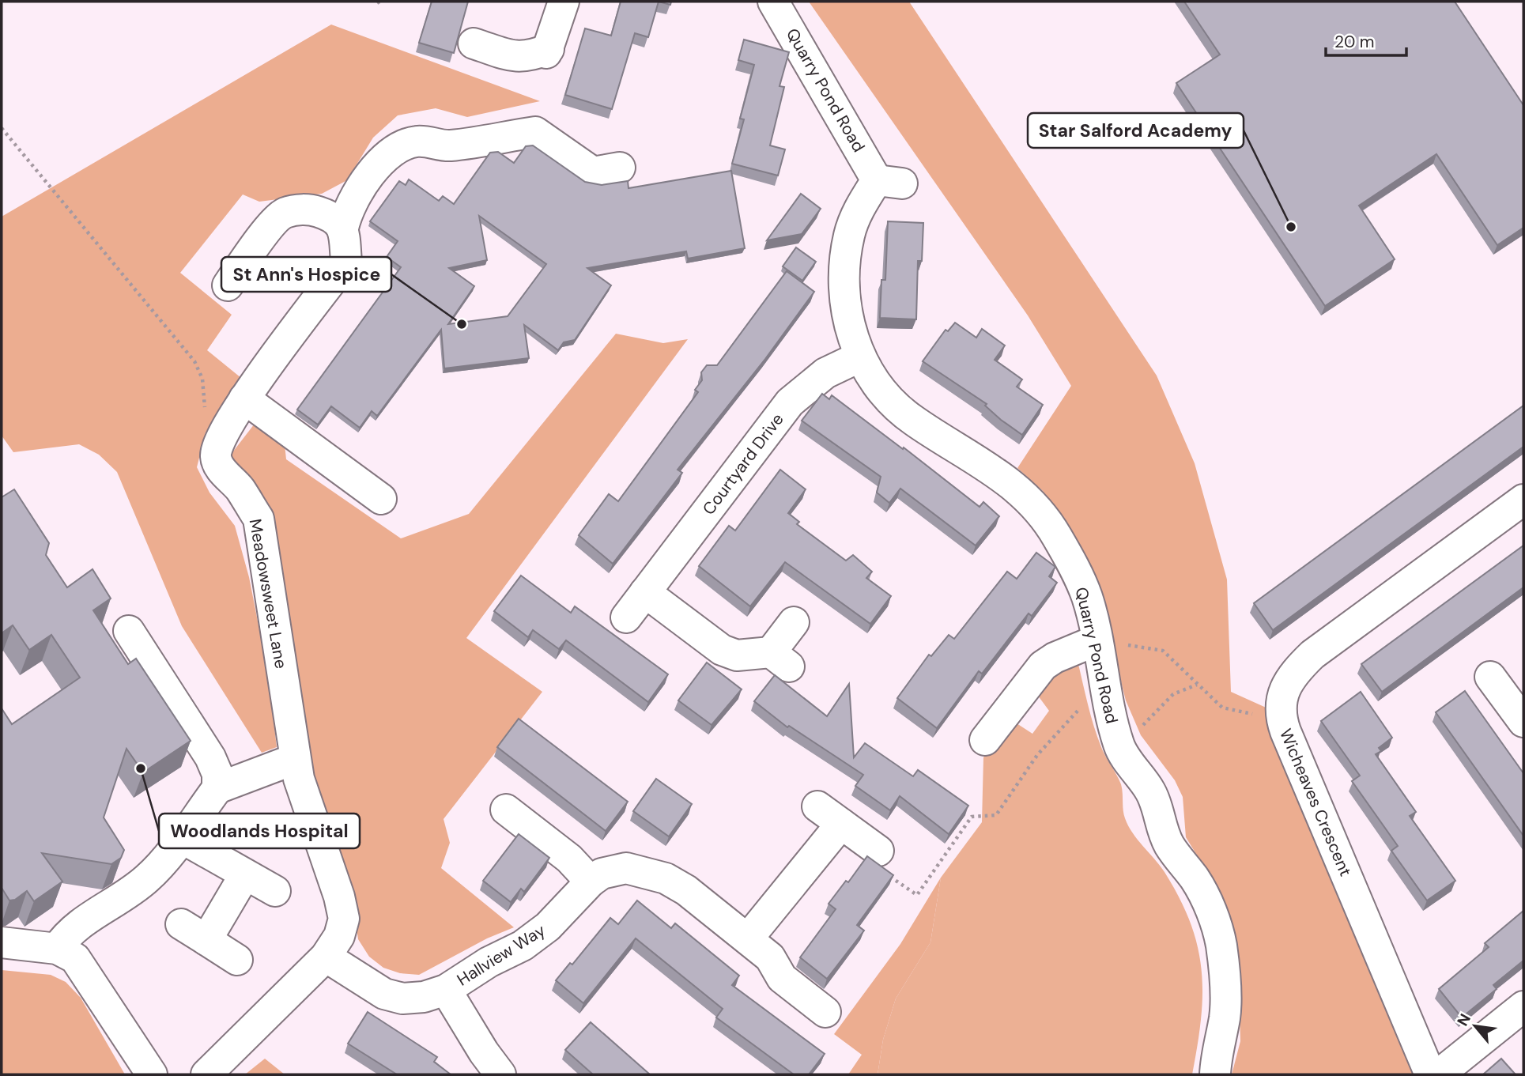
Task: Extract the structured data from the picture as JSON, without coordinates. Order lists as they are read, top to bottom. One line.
{"streets":{"street":["Quarry Pond Road","Courtyard Drive","Meadowsweet Lane","Wicheaves Crescent","Hallview Way"]},"crossings":[["Quarry Pond Road","Courtyard Drive"],["Meadowsweet Lane","Hallview Way"]],"places":["Star Salford Academy","St Ann's Hospice","Woodlands Hospital"],"scale_bar":"20 m","north":"top left"}
